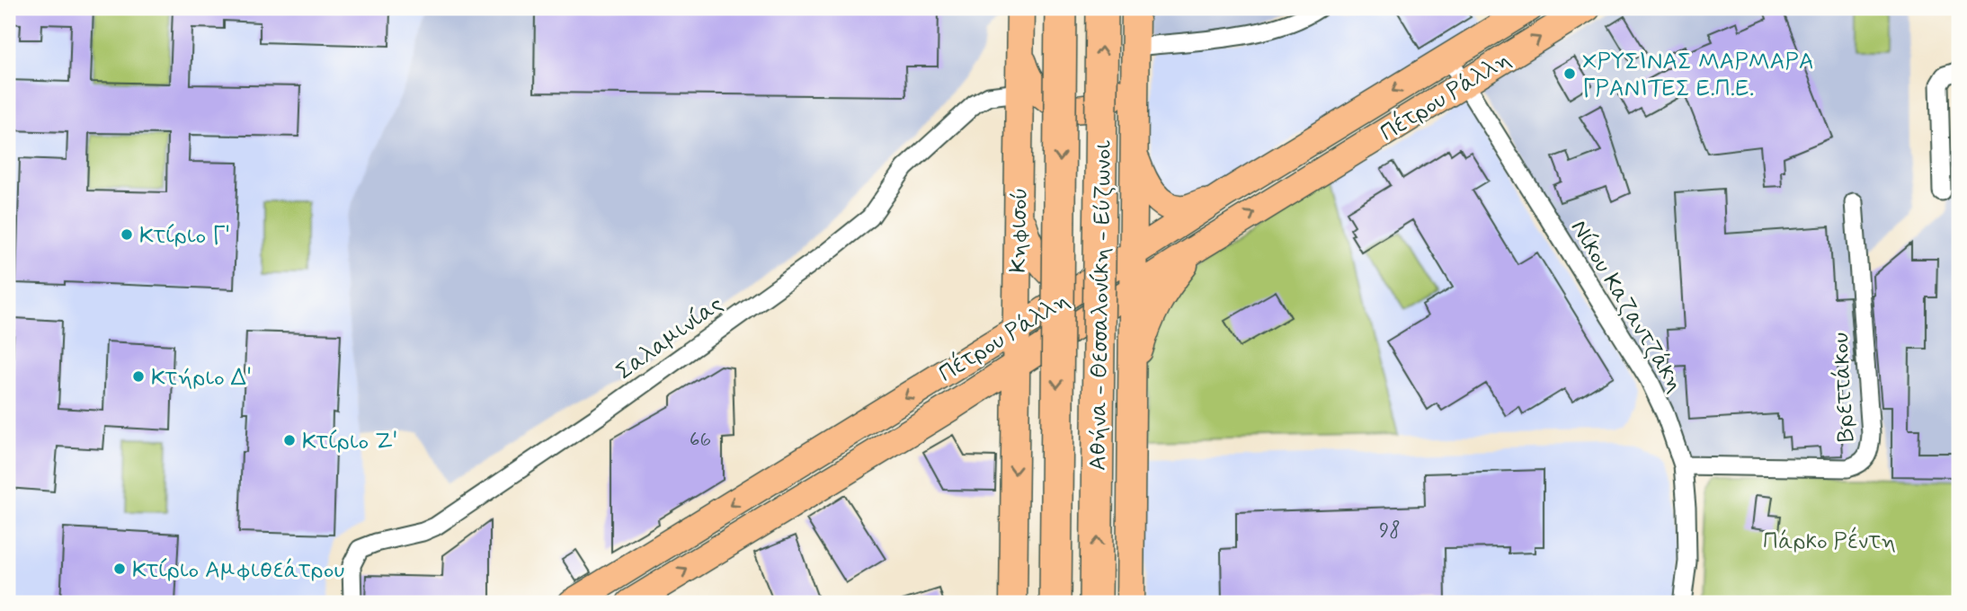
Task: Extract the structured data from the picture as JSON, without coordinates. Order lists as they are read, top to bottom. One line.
{"streets":{"highway":["Αθήνα - Θεσσαλονίκη - Εύζωνοι"],"main road":["Πέτρου Ράλλη","Κηφισού"],"street":["Νίκου Καζαντζάκη","Σαλαμινίας","Βρεττάκου"]},"crossings":[["Πέτρου Ράλλη","Κηφισού"],["Πέτρου Ράλλη","Νίκου Καζαντζάκη"],["Κηφισού","Σαλαμινίας"],["Νίκου Καζαντζάκη","Βρεττάκου"]],"parks":["Πάρκο Ρέντη"],"places":["ΧΡΥΣΙΝΑΣ ΜΑΡΜΑΡΑ ΓΡΑΝΙΤΕΣ Ε.Π.Ε.","Κτίριο Γ'","Κτήριο Δ'","Κτίριο Ζ'","Κτίριο Αμφιθεάτρου"],"house_numbers":["66","98"]}
